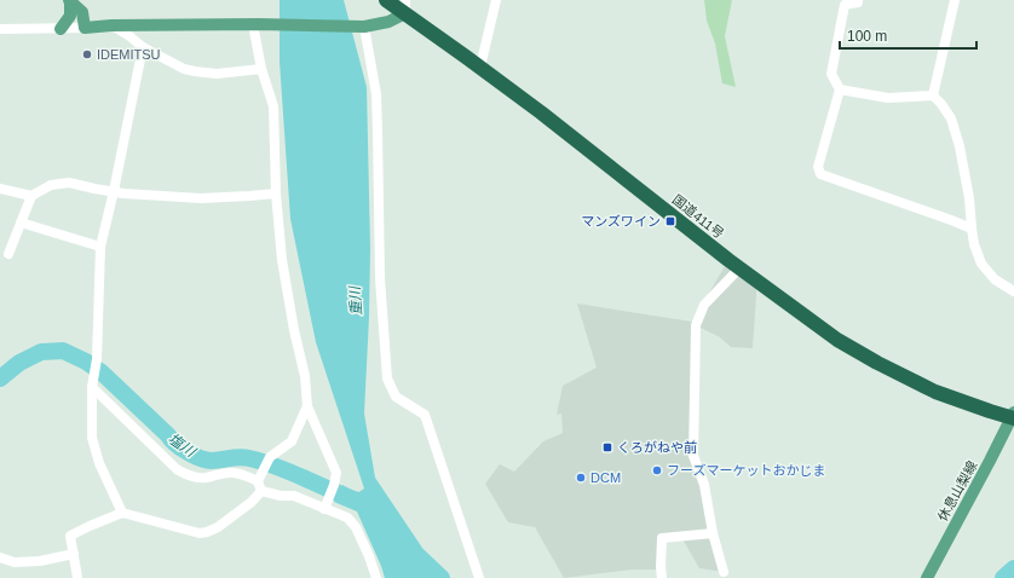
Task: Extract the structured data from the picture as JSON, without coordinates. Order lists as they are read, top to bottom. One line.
{"streets":{"highway":["国道411号"],"main road":["休息山梨線"]},"crossings":[["国道411号","休息山梨線"]],"water":["重川","塩川"],"places":{"other":["IDEMITSU","フーズマーケットおかじま","DCM"],"transit":["マンズワイン","くろがねや前"]},"scale_bar":"100 m"}
